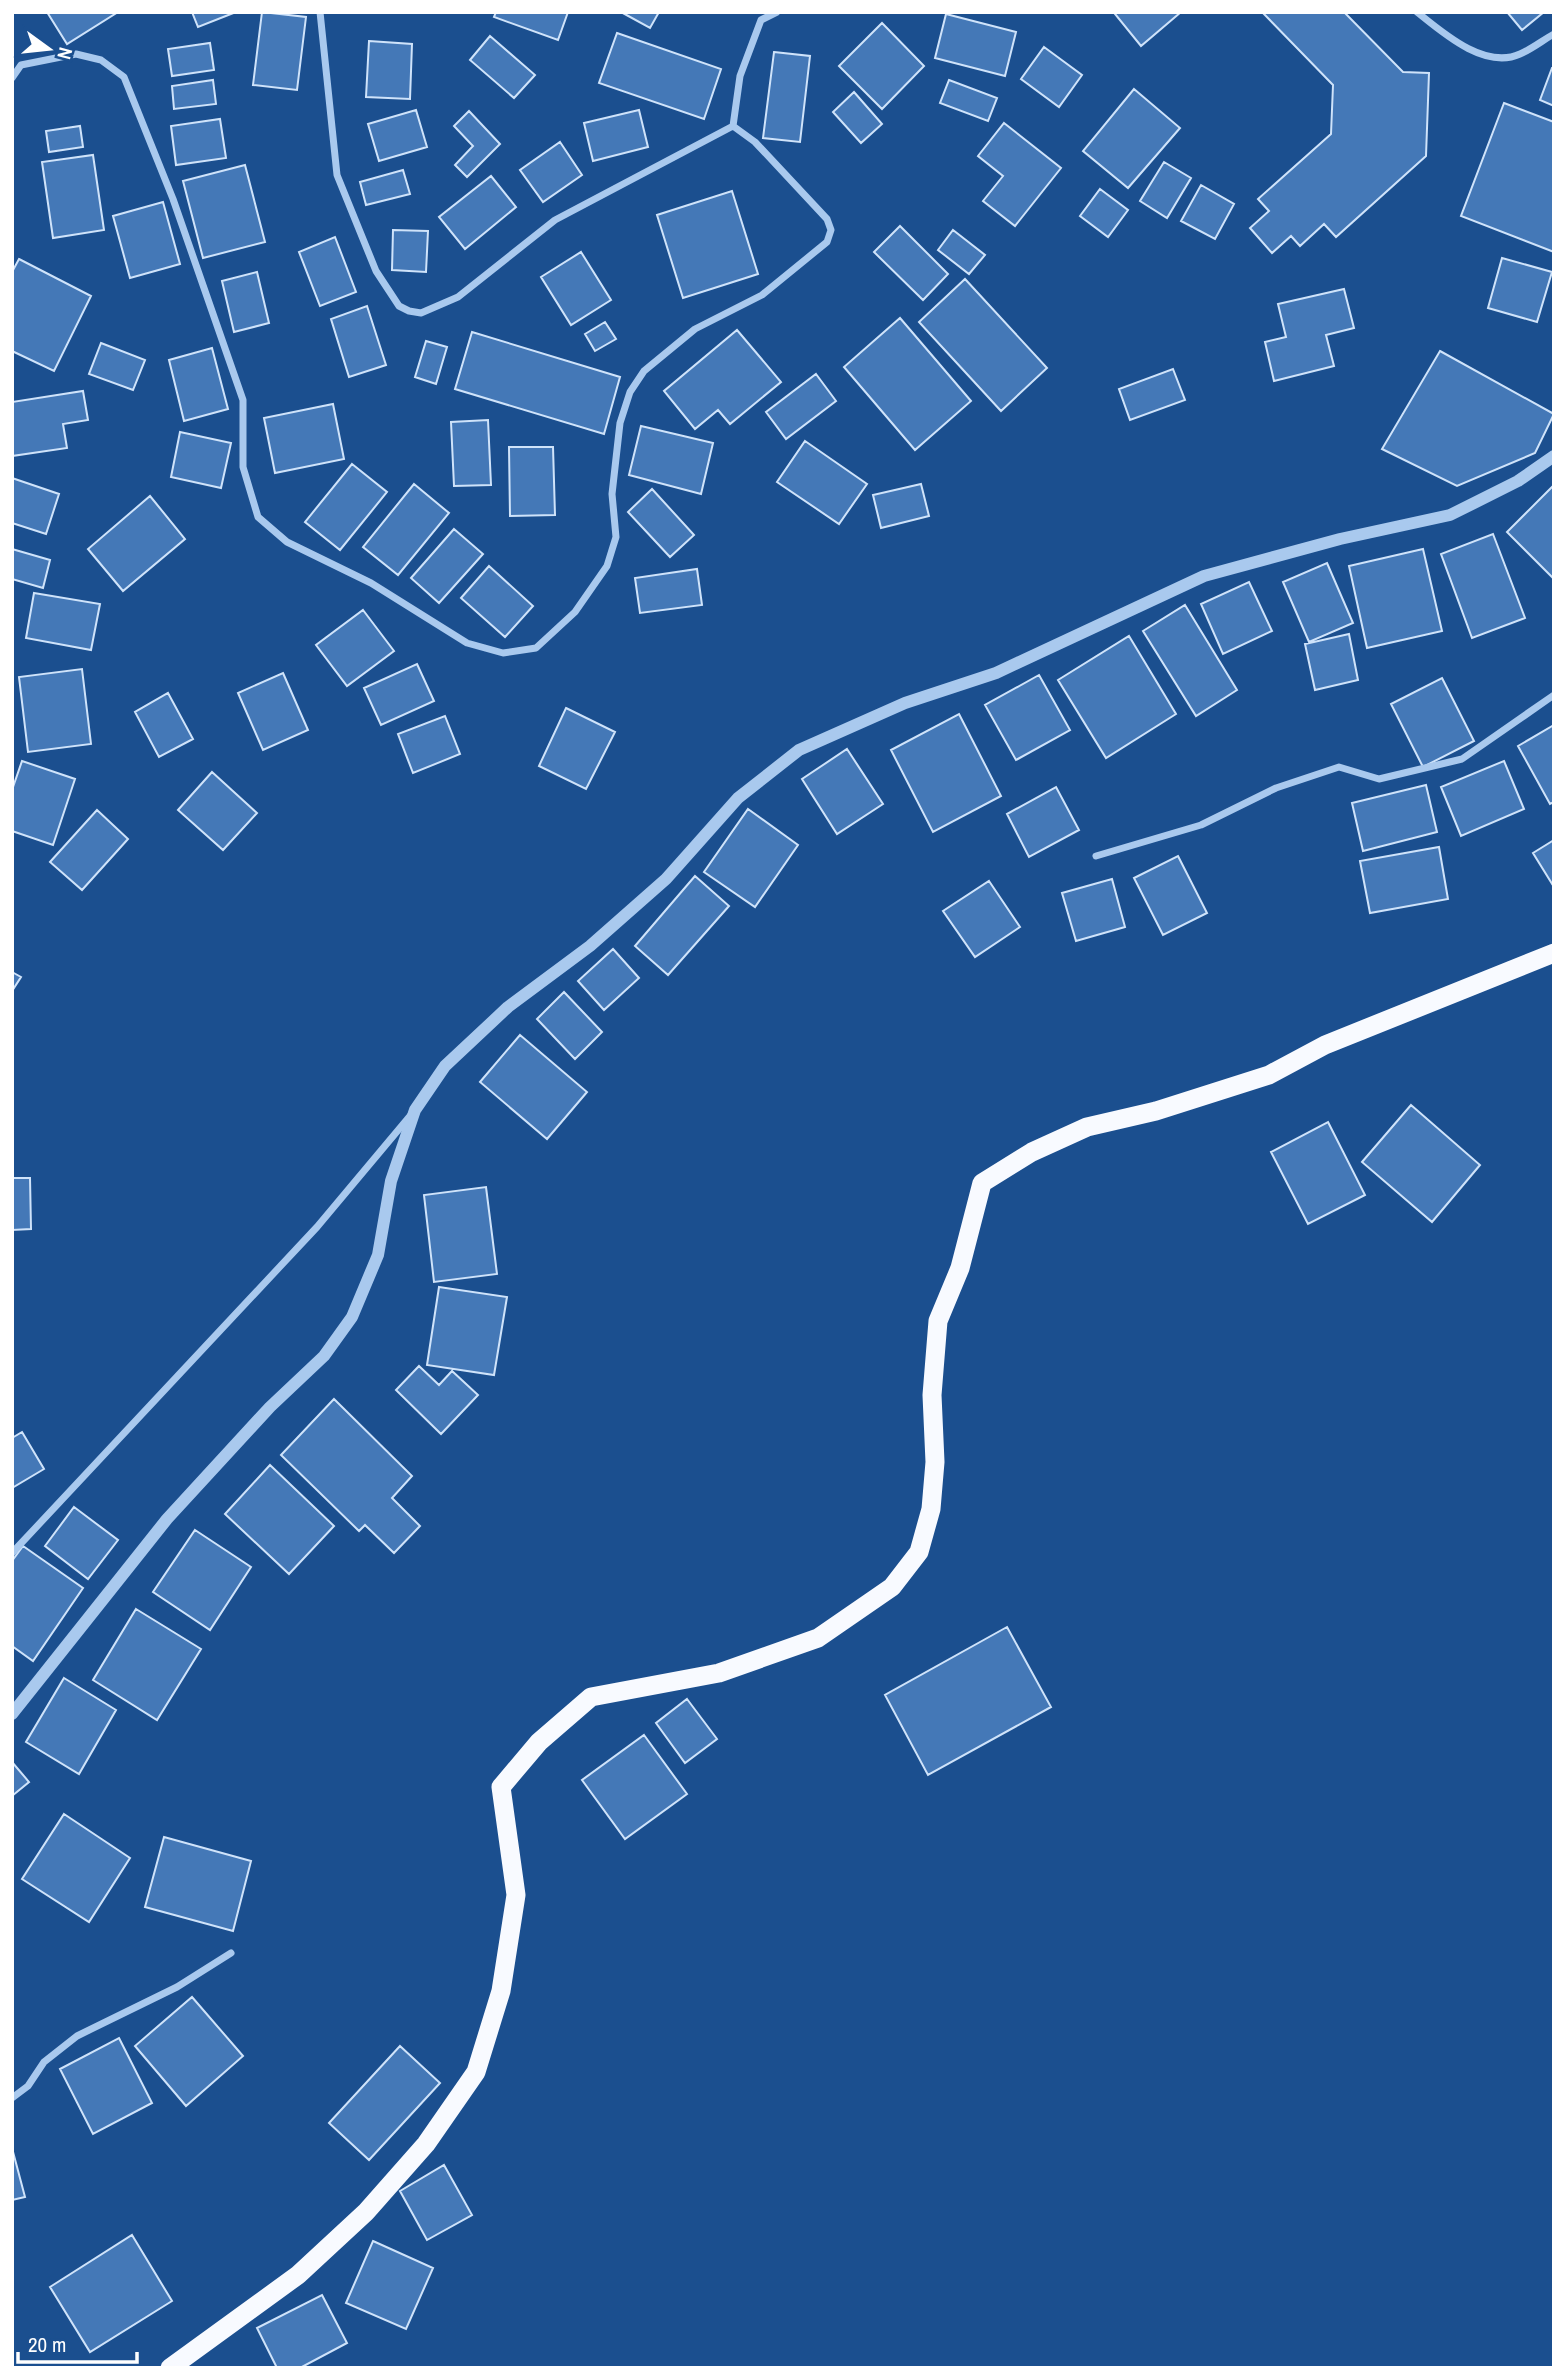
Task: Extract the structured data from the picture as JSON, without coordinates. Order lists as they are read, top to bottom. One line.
{"scale_bar":"20 m","north":"right"}
